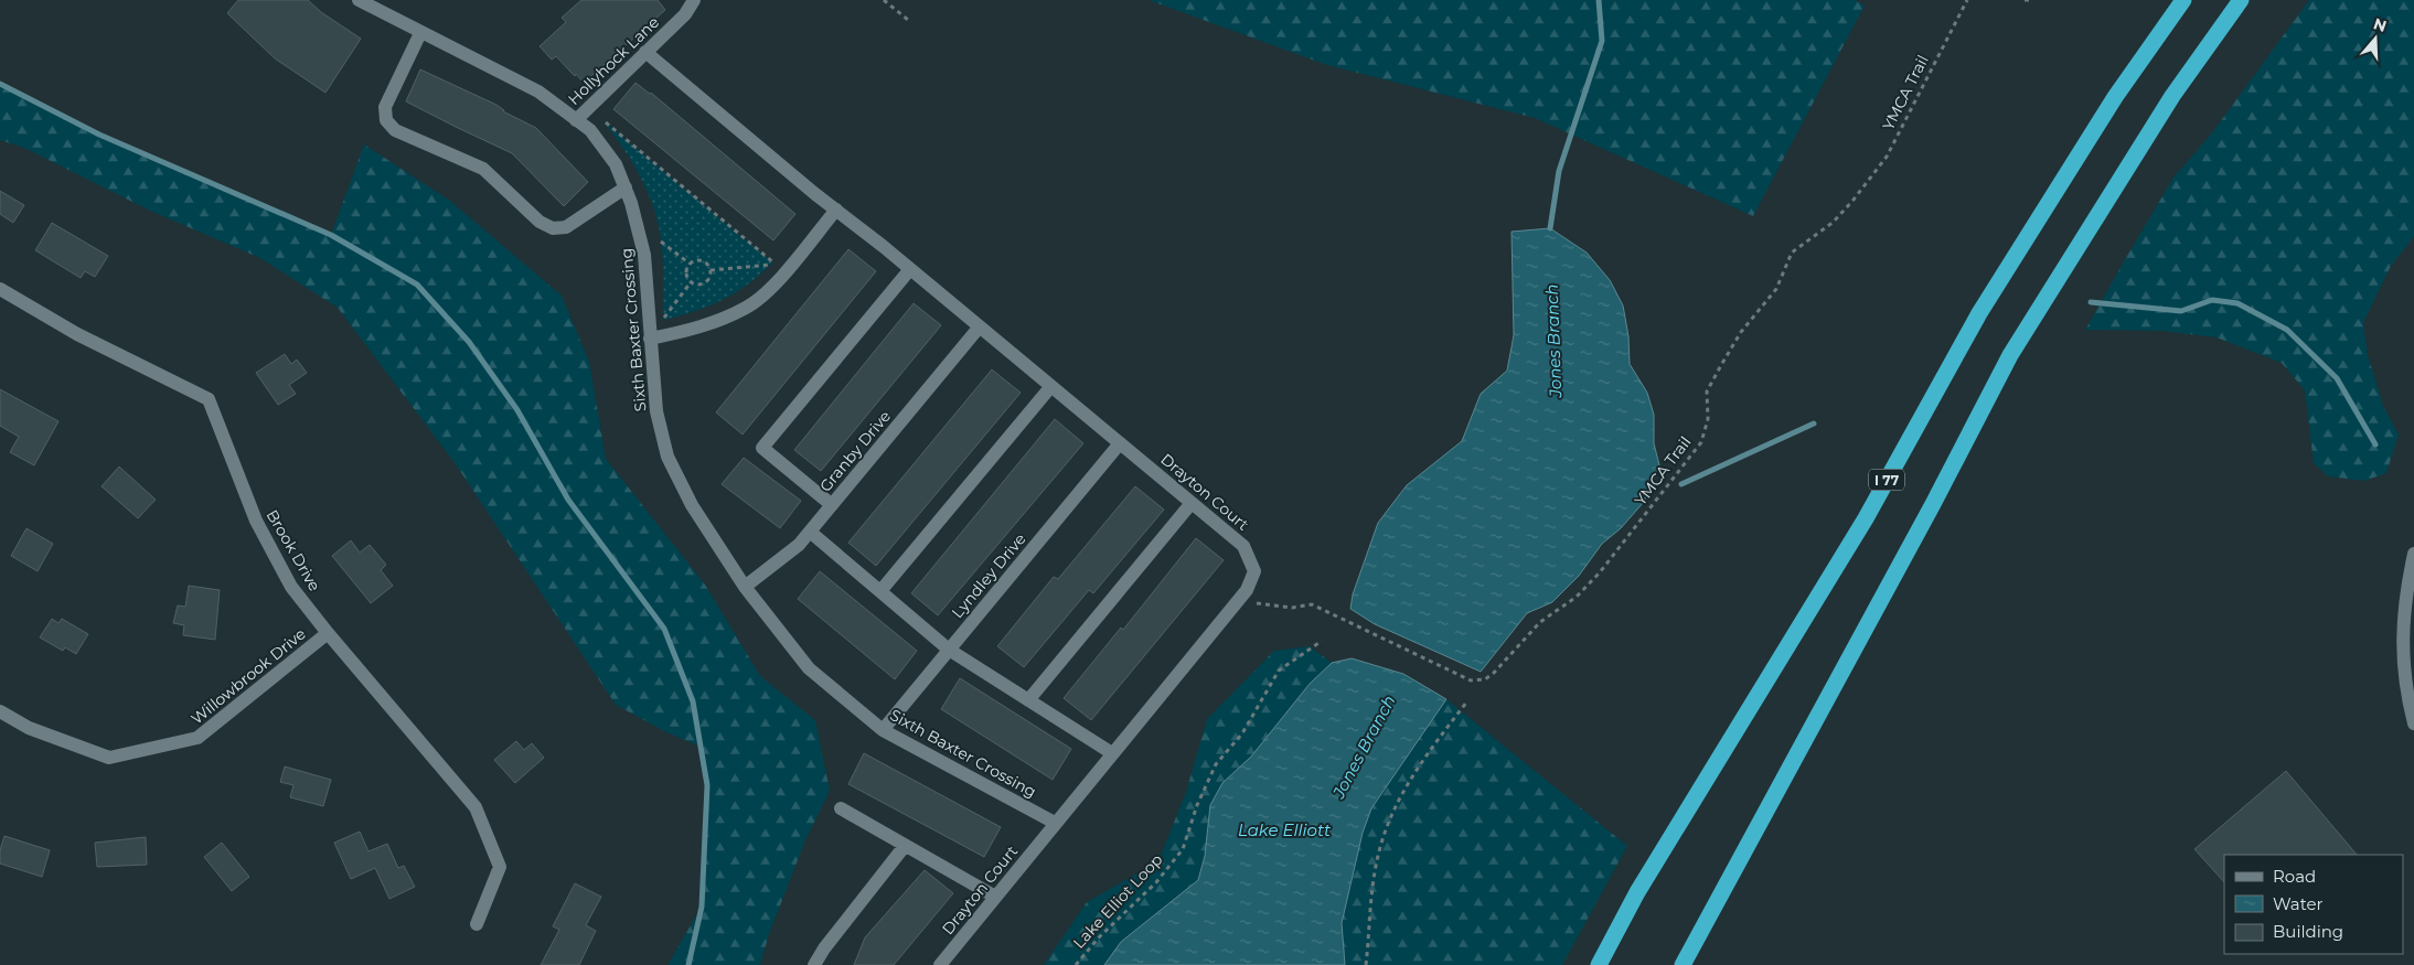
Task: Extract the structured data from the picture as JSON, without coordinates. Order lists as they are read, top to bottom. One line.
{"streets":{"highway":["I 77"],"street":["Hollyhock Lane","Sixth Baxter Crossing","Granby Drive","Drayton Court","Brook Drive","Lyndley Drive","Willowbrook Drive"],"path":["YMCA Trail","Lake Elliot Loop"]},"crossings":[["Hollyhock Lane","Sixth Baxter Crossing"],["Hollyhock Lane","Drayton Court"],["YMCA Trail","Drayton Court"],["Sixth Baxter Crossing","Granby Drive"],["Sixth Baxter Crossing","Drayton Court"],["Sixth Baxter Crossing","Lyndley Drive"],["Granby Drive","Drayton Court"],["Drayton Court","Lyndley Drive"],["Brook Drive","Willowbrook Drive"]],"water":["Jones Branch","Lake Elliott"],"legend":["Road","Water","Building"],"north":"top"}
